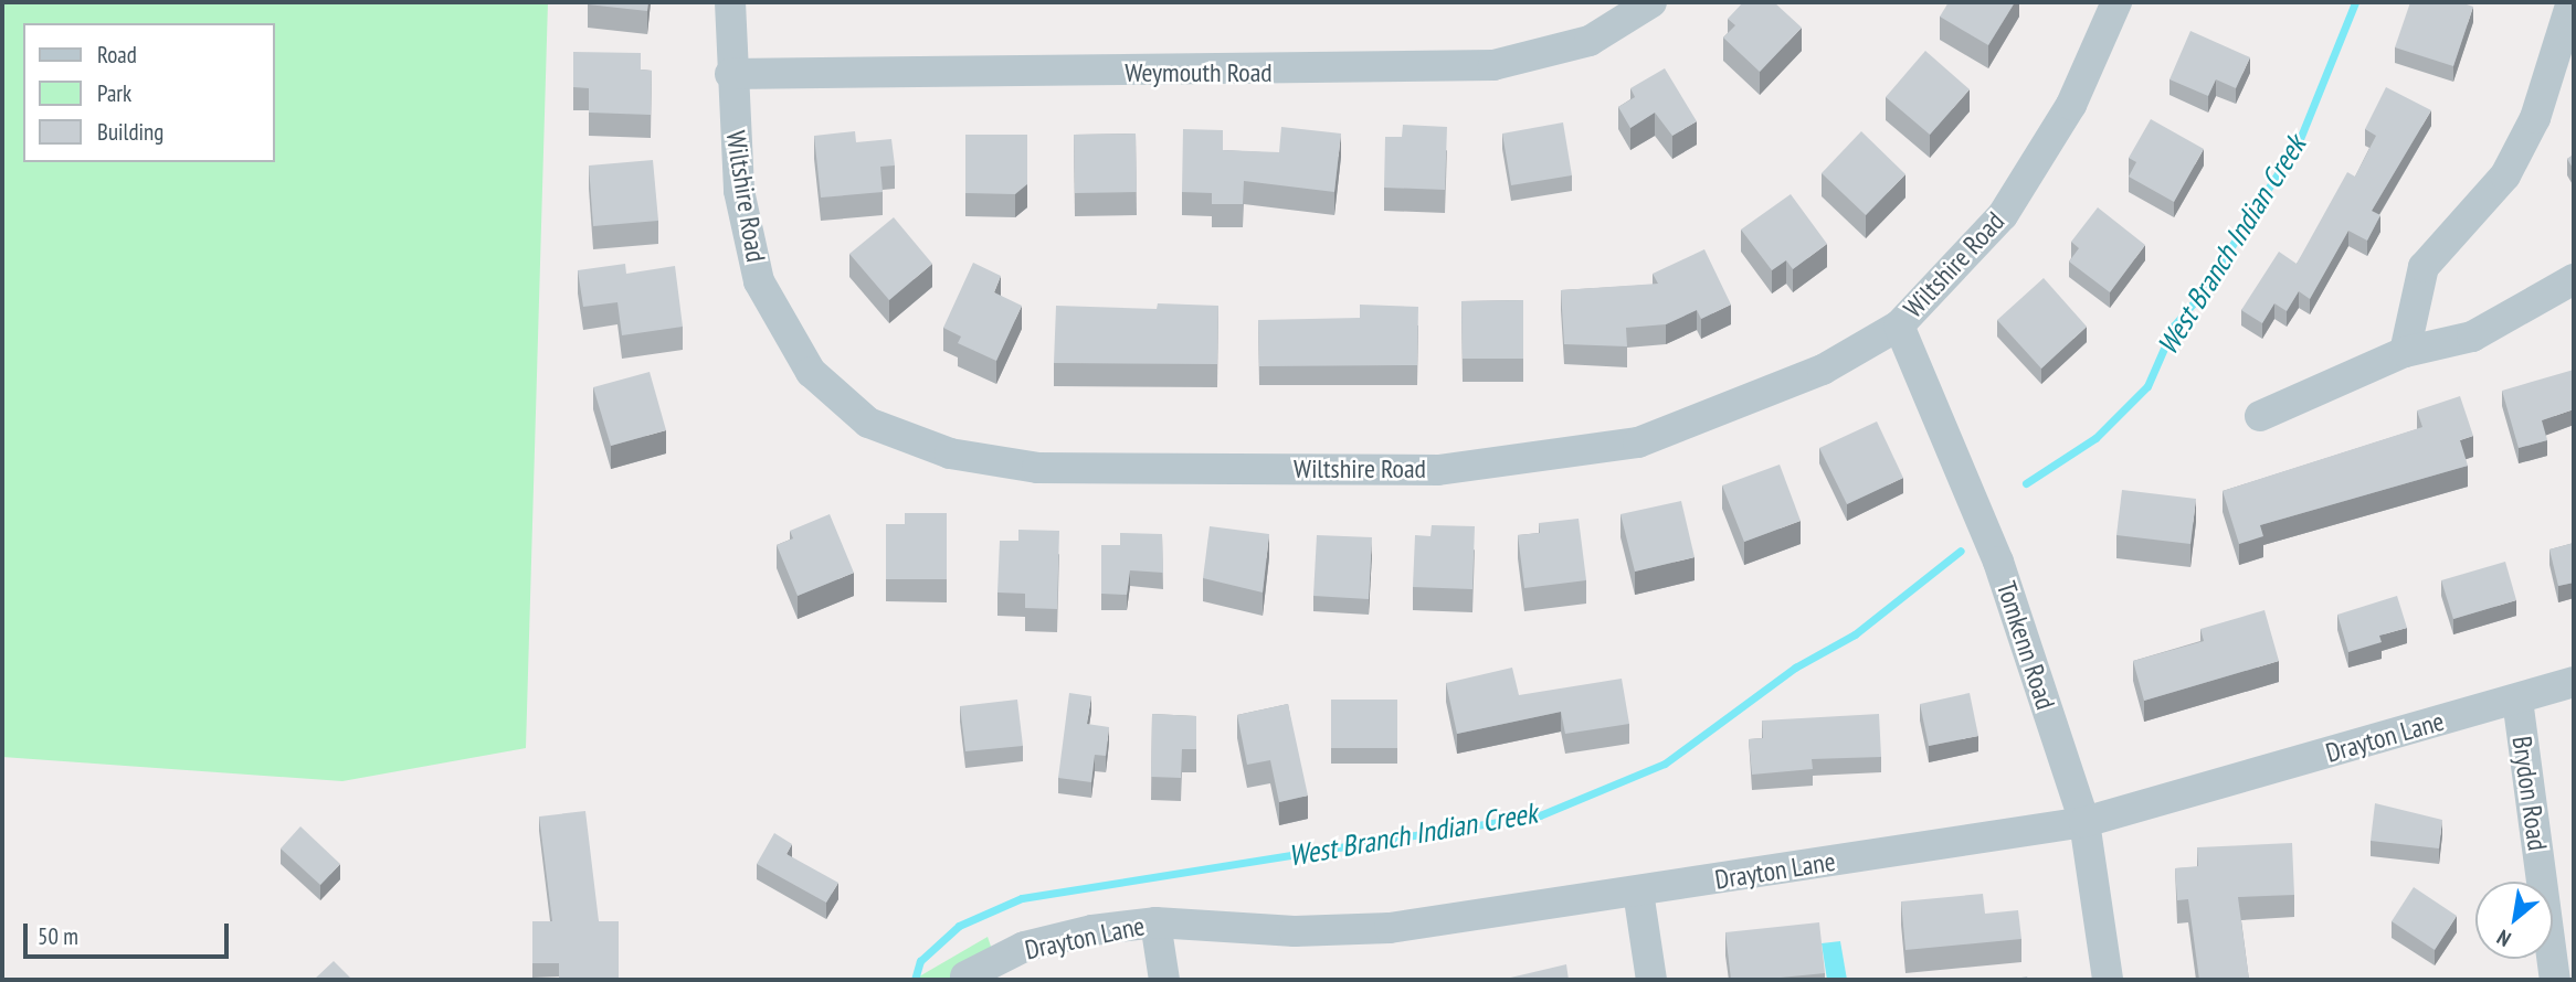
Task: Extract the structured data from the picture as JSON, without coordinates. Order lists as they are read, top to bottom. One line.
{"streets":{"street":["Weymouth Road","Wiltshire Road","Tomkenn Road","Drayton Lane","Brydon Road"]},"crossings":[["Weymouth Road","Wiltshire Road"],["Wiltshire Road","Tomkenn Road"],["Tomkenn Road","Drayton Lane"],["Drayton Lane","Brydon Road"]],"water":["West Branch Indian Creek"],"legend":["Road","Park","Building"],"scale_bar":"50 m","north":"bottom left"}
